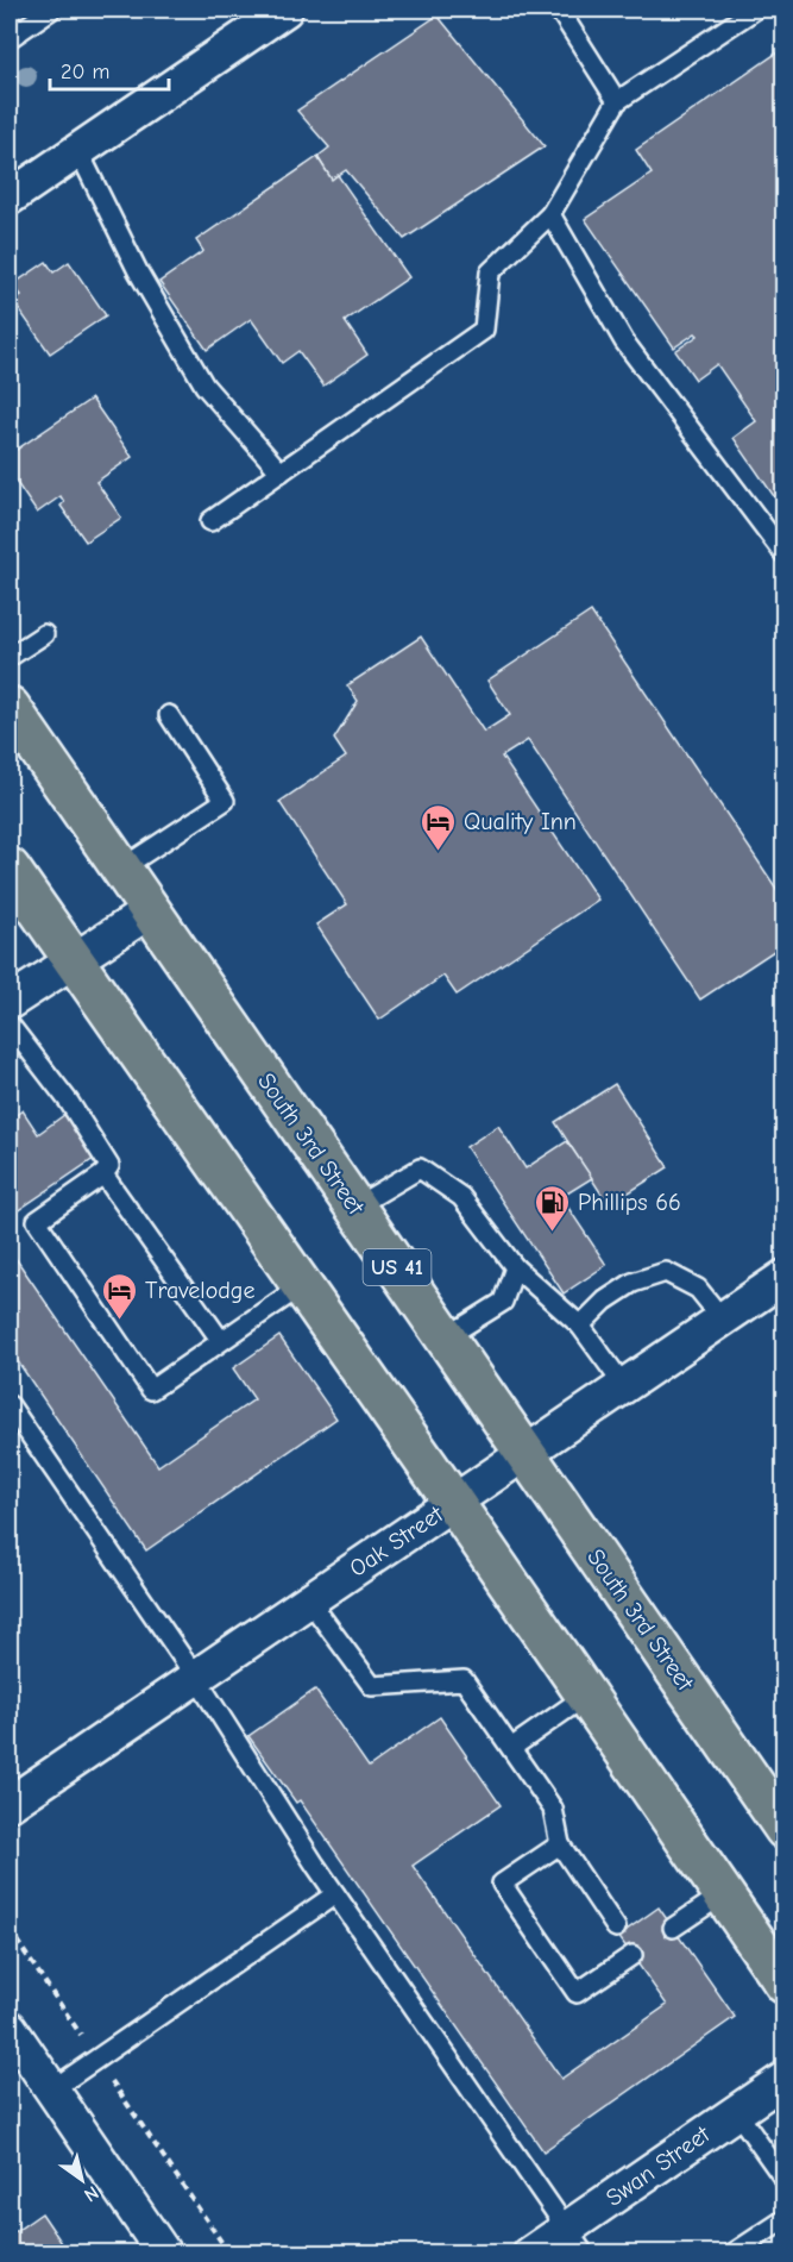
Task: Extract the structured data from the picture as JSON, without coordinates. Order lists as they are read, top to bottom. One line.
{"streets":{"highway":["South 3rd Street","US 41"],"street":["Oak Street","Swan Street"]},"crossings":[["South 3rd Street","Oak Street"]],"places":{"hotel":["Quality Inn","Travelodge"],"fuel station":["Phillips 66"]},"scale_bar":"20 m","north":"bottom right"}
